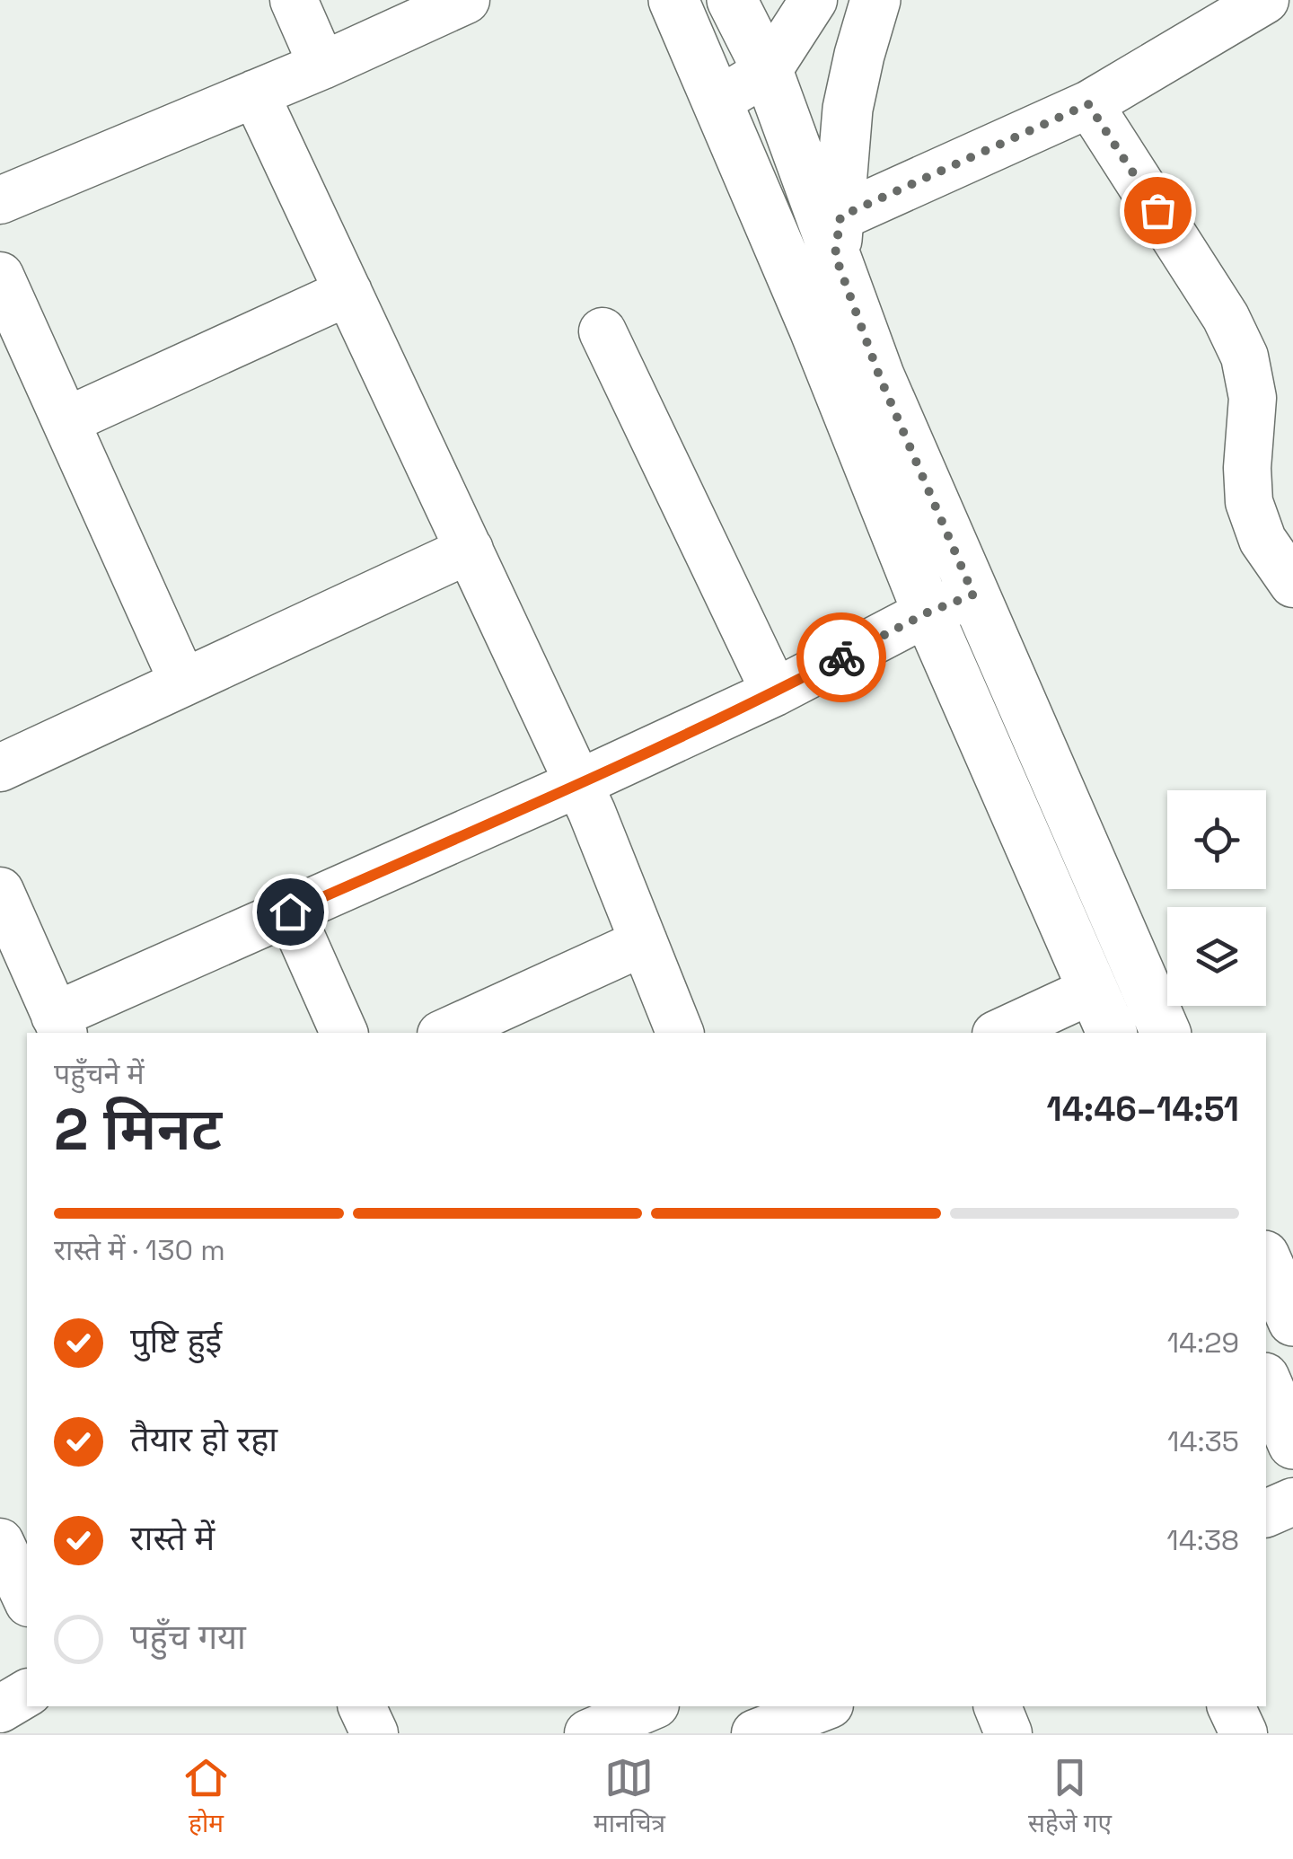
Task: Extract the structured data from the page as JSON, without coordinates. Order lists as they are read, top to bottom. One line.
{"page":{"heading":["2 मिनट","पहुँचने में","14:46–14:51"],"bar":"रास्ते में · 130 m","list":[["पुष्टि हुई","14:29"],["तैयार हो रहा","14:35"],["रास्ते में","14:38"],"पहुँच गया"],"tabs":["होम","मानचित्र","सहेजे गए"]}}
